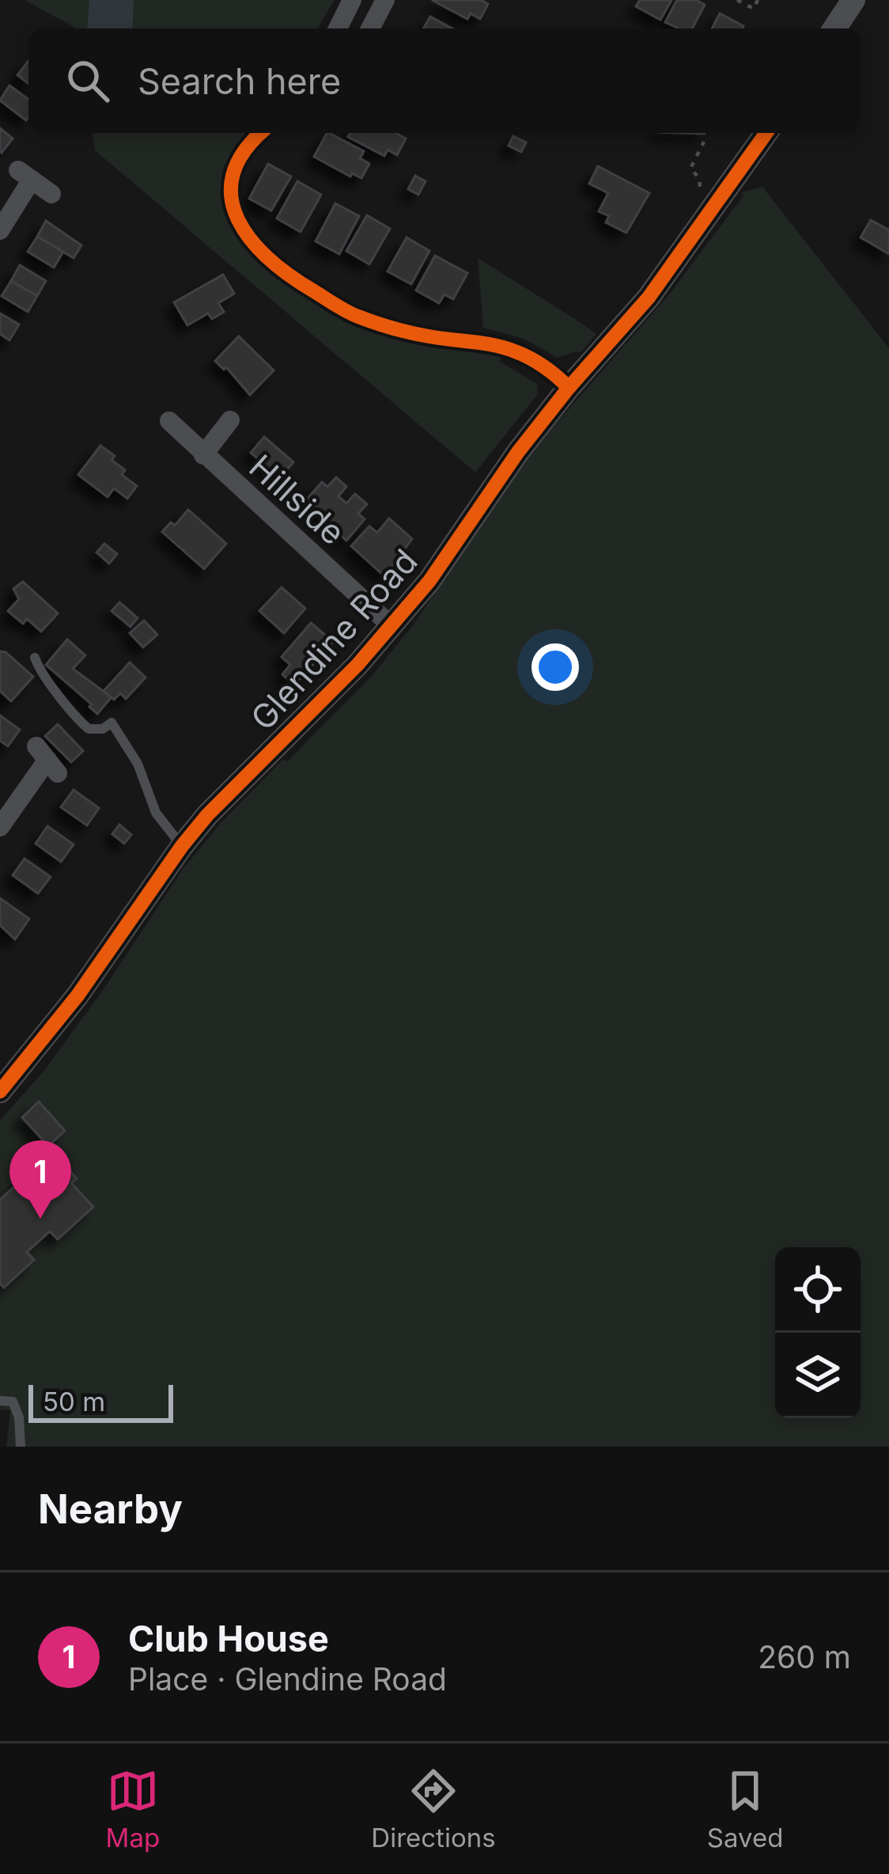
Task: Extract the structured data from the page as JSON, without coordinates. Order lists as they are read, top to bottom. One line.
{"streets":{"street":["Hillside","Glendine Road"]},"crossings":[["Hillside","Glendine Road"]],"scale_bar":"50 m","page":{"search":"Search here","pins":"1","scale":"50 m","heading":"Nearby","list":[{"mark":"1","name":"Club House","note":"Place · Glendine Road","value":"260 m"}],"nav":["Map","Directions","Saved"]}}
